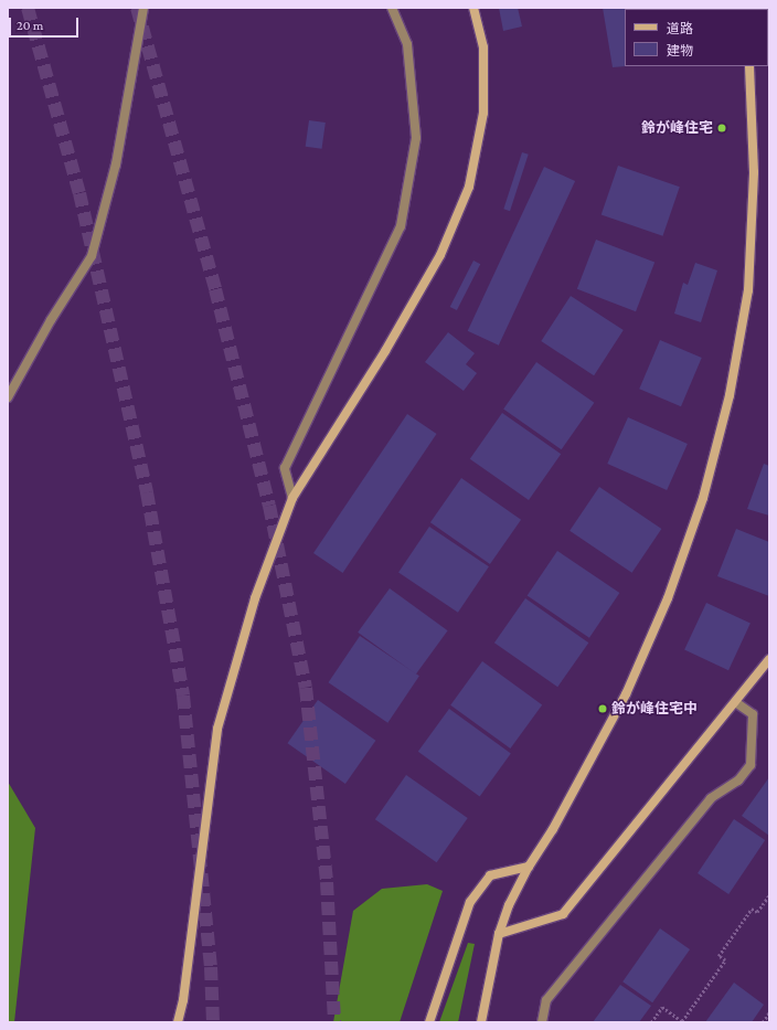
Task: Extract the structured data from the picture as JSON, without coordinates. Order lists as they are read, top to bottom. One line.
{"places":["鈴が峰住宅","鈴が峰住宅中"],"legend":["道路","建物"],"scale_bar":"20 m"}
